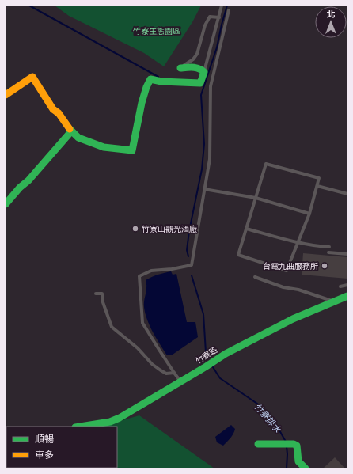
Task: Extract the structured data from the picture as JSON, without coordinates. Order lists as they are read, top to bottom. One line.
{"streets":{"street":["竹寮路"]},"water":["竹寮排水"],"parks":["竹寮生態園區"],"places":["竹寮山觀光酒廠","台電九曲服務所"],"legend":["順暢","車多"],"north":"top"}
